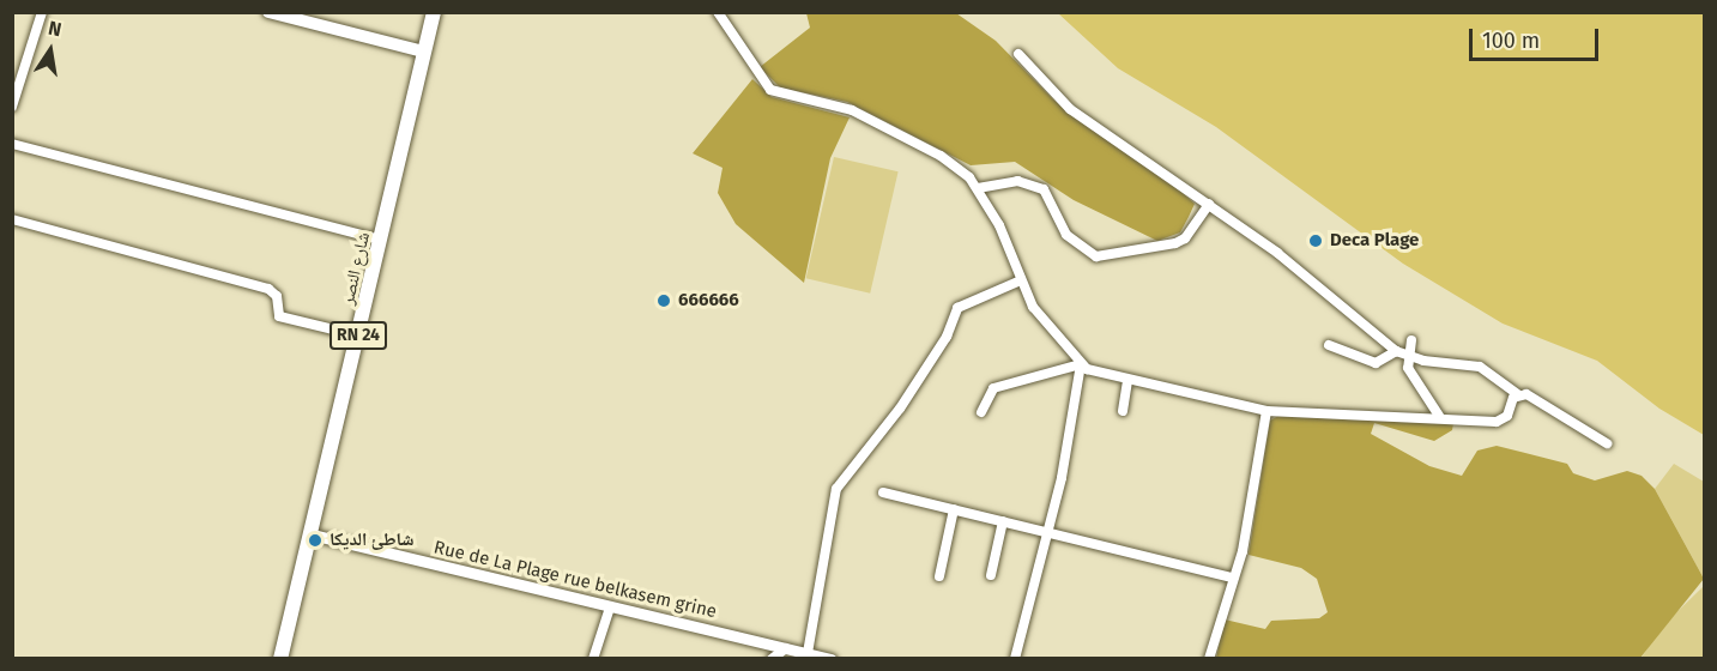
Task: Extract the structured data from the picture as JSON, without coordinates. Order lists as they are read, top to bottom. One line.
{"streets":{"main road":["شارع النصر","RN 24"],"street":["Rue de La Plage rue belkasem grine"]},"crossings":[["شارع النصر","Rue de La Plage rue belkasem grine"]],"places":["Deca Plage","666666","شاطئ الديكا"],"scale_bar":"100 m","north":"top"}
